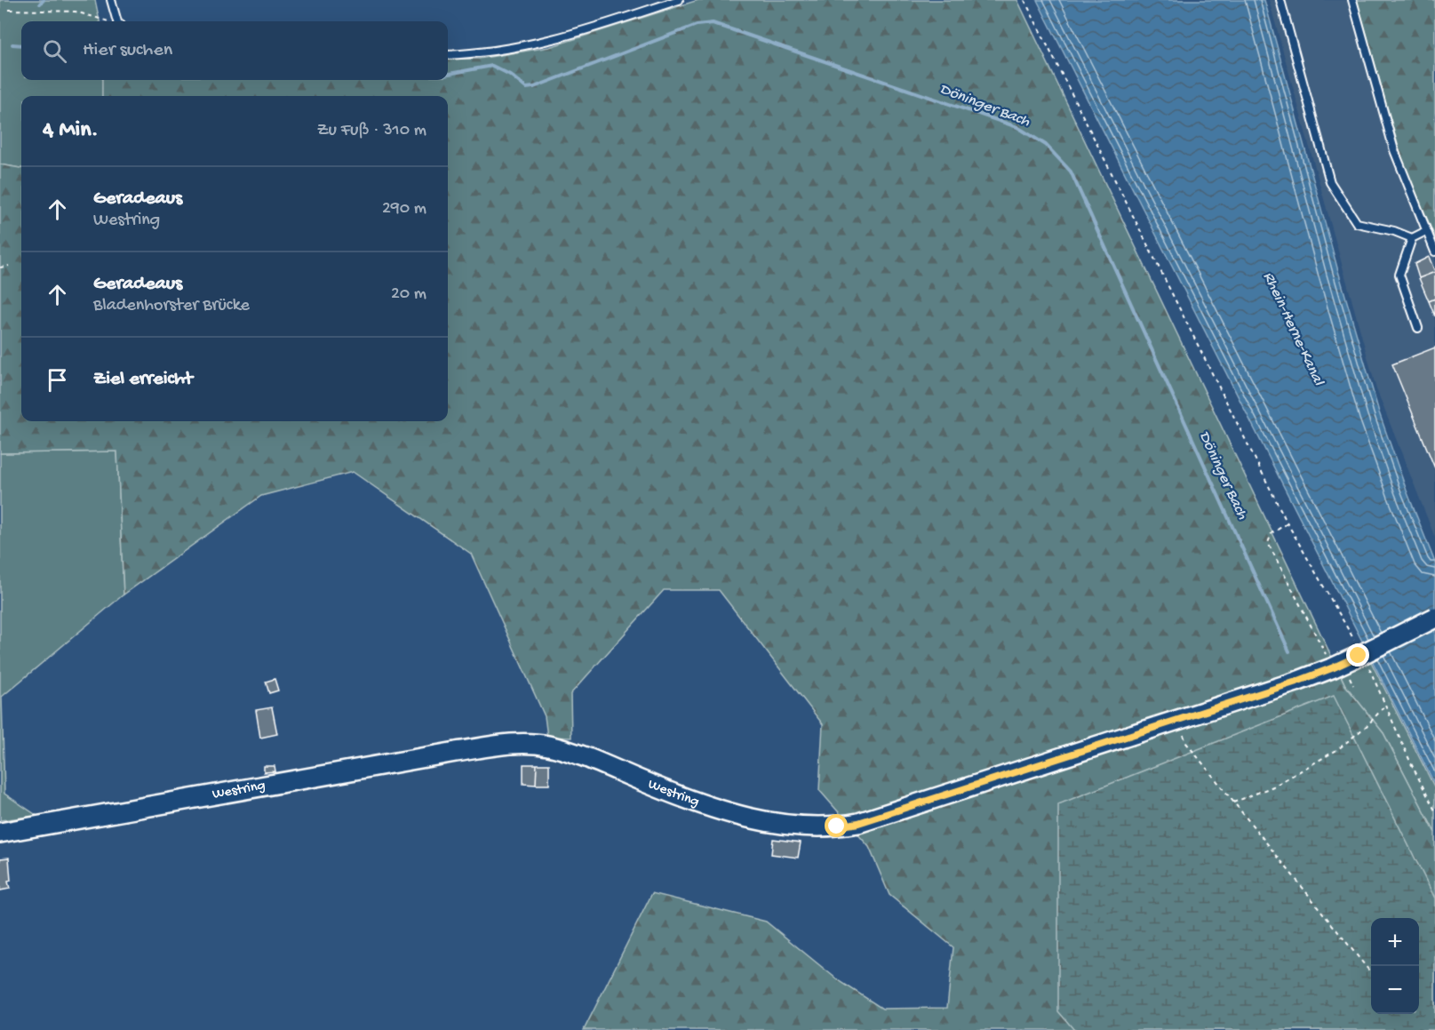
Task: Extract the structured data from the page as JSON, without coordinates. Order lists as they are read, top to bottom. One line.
{"streets":{"main road":["Westring"]},"water":["Döninger Bach","Rhein-Herne-Kanal"],"page":{"search":"Hier suchen","heading":["4 Min.","Zu Fuß · 310 m"],"list":[["Geradeaus","Westring","290 m"],["Geradeaus","Bladenhorster Brücke","20 m"],"Ziel erreicht"],"map_buttons":["+","−"]}}
